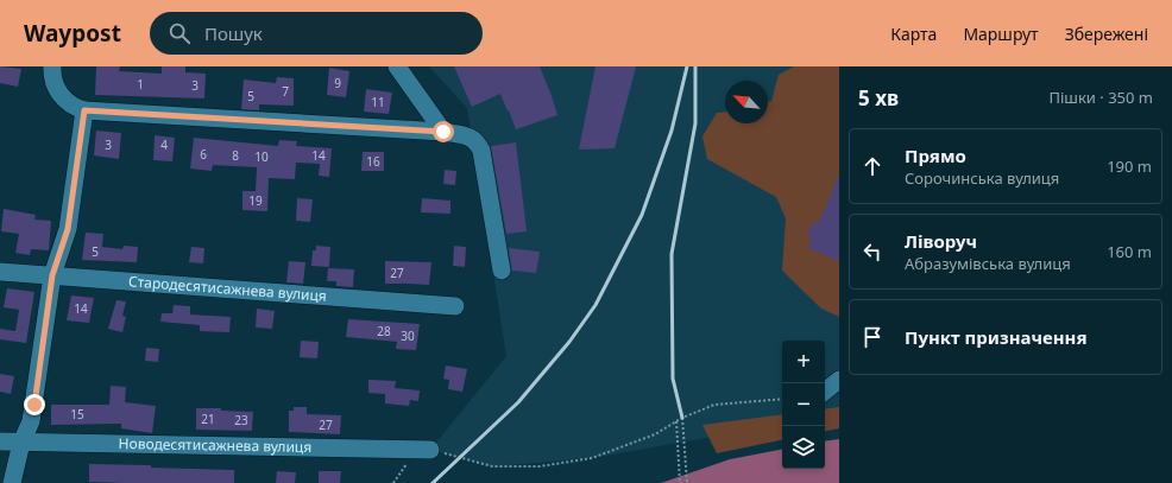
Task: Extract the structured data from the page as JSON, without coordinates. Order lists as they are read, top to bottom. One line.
{"streets":{"street":["Стародесятисажнева вулиця","Новодесятисажнева вулиця"]},"house_numbers":["9","1","3","7","5","11","3","4","6","8","14","10","16","19","5","27","14","28","30","15","21","23","27"],"north":"top left","page":{"header":"Waypost","search":"Пошук","nav":["Карта","Маршрут","Збережені"],"heading":["5 хв","Пішки · 350 m"],"list":[["Прямо","Сорочинська вулиця","190 m"],["Ліворуч","Абразумівська вулиця","160 m"],"Пункт призначення"],"map_buttons":["+","−"]}}
